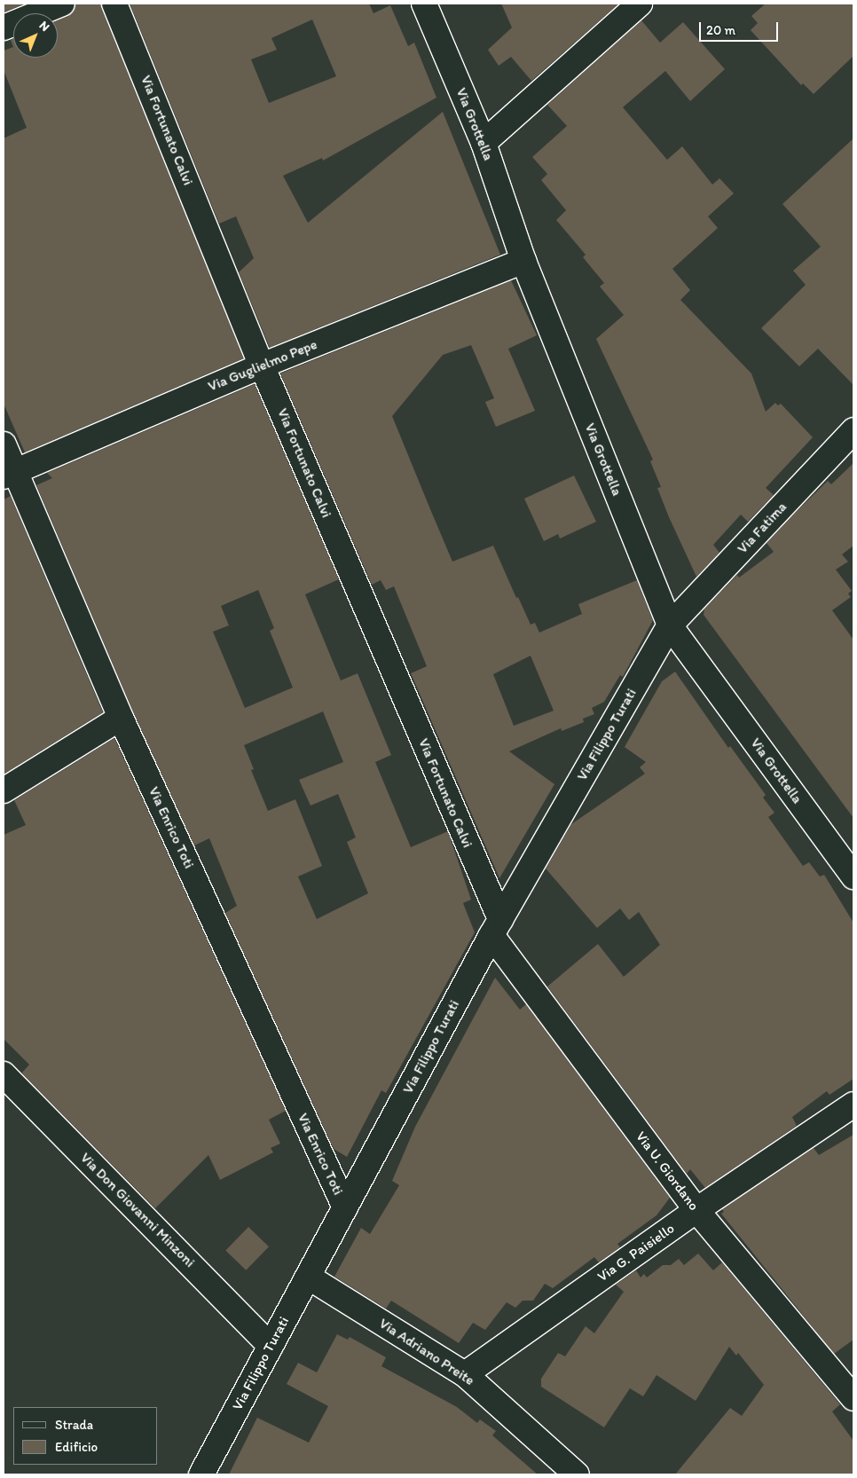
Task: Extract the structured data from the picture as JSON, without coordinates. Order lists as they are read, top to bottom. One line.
{"streets":{"street":["Via Grottella","Via Fortunato Calvi","Via Guglielmo Pepe","Via Fatima","Via Filippo Turati","Via Enrico Toti","Via U. Giordano","Via Don Giovanni Minzoni","Via G. Paisiello","Via Adriano Preite"]},"crossings":[["Via Grottella","Via Guglielmo Pepe"],["Via Grottella","Via Fatima"],["Via Grottella","Via Filippo Turati"],["Via Fortunato Calvi","Via Guglielmo Pepe"],["Via Fortunato Calvi","Via Filippo Turati"],["Via Fortunato Calvi","Via U. Giordano"],["Via Guglielmo Pepe","Via Enrico Toti"],["Via Fatima","Via Filippo Turati"],["Via Filippo Turati","Via Enrico Toti"],["Via Filippo Turati","Via U. Giordano"],["Via Filippo Turati","Via Don Giovanni Minzoni"],["Via Filippo Turati","Via Adriano Preite"],["Via U. Giordano","Via G. Paisiello"],["Via G. Paisiello","Via Adriano Preite"]],"legend":["Strada","Edificio"],"scale_bar":"20 m","north":"top right"}
